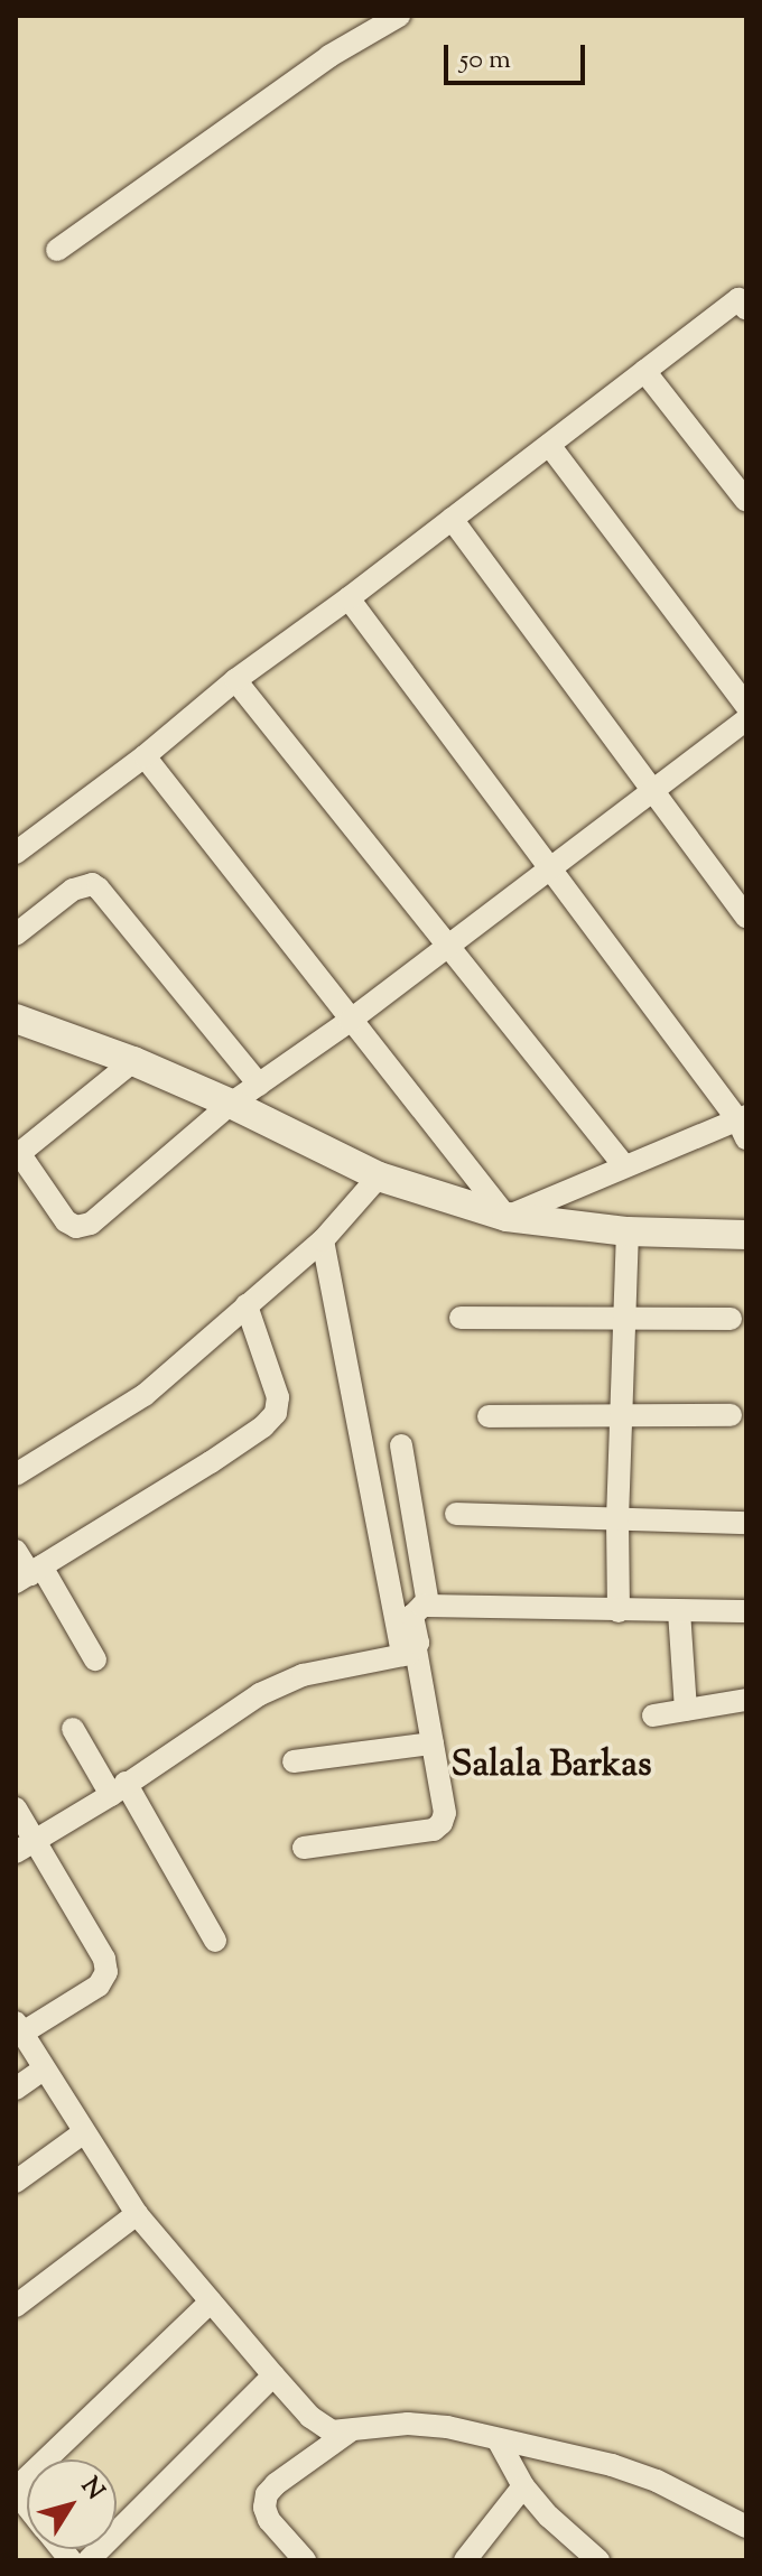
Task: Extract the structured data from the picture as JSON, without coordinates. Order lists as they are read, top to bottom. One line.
{"districts":["Salala Barkas"],"scale_bar":"50 m","north":"top right"}
